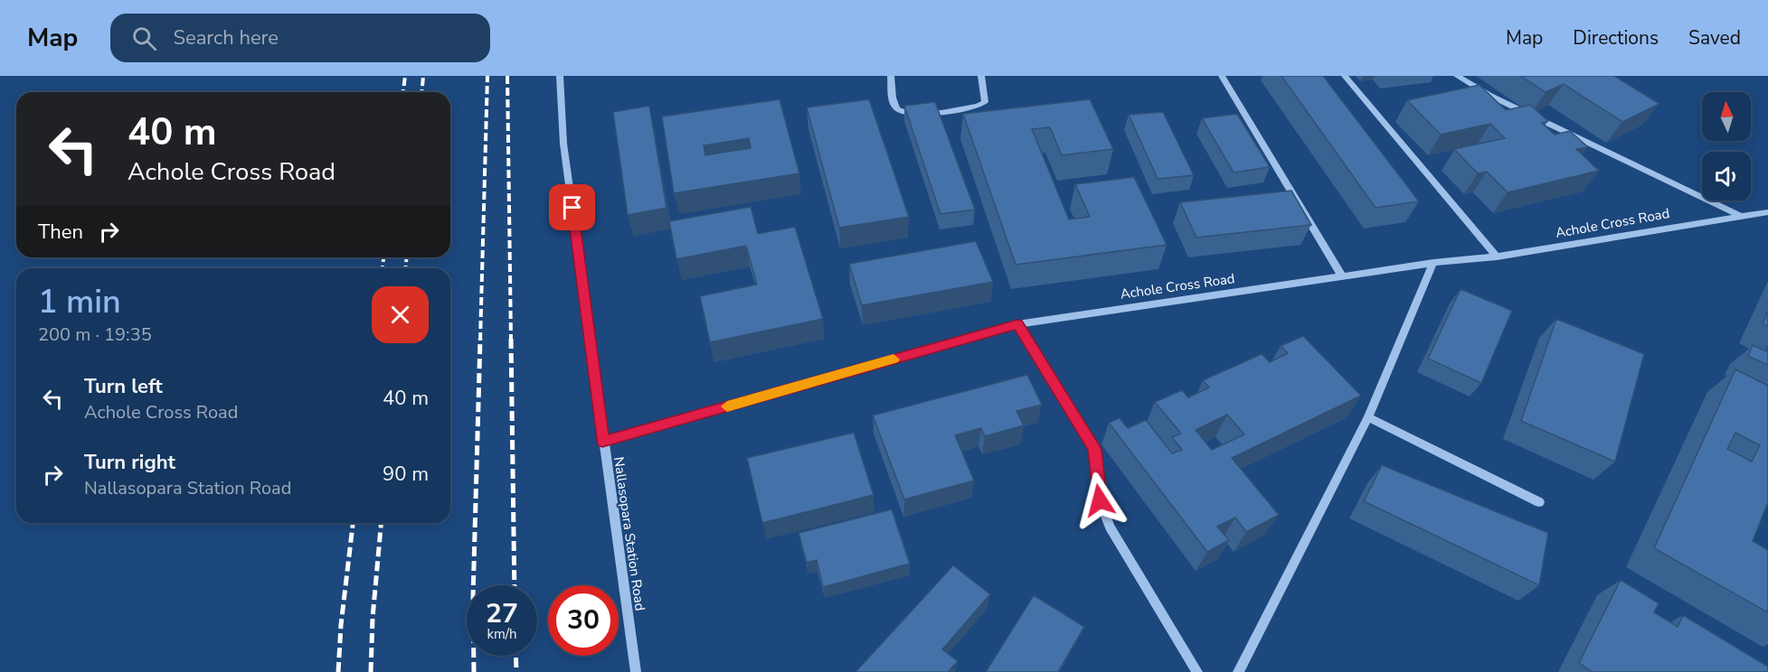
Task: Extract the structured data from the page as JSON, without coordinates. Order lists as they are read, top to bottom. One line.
{"streets":{"street":["Achole Cross Road","Nallasopara Station Road"]},"crossings":[["Achole Cross Road","Nallasopara Station Road"]],"north":"top","page":{"header":"Map","search":"Search here","nav":["Map","Directions","Saved"],"turn":["40 m","Achole Cross Road"],"then":"Then","heading":["1 min","200 m · 19:35"],"list":[{"name":"Turn left","note":"Achole Cross Road","value":"40 m"},{"name":"Turn right","note":"Nallasopara Station Road","value":"90 m"}],"speed":"27 km/h","limit":"30"}}
